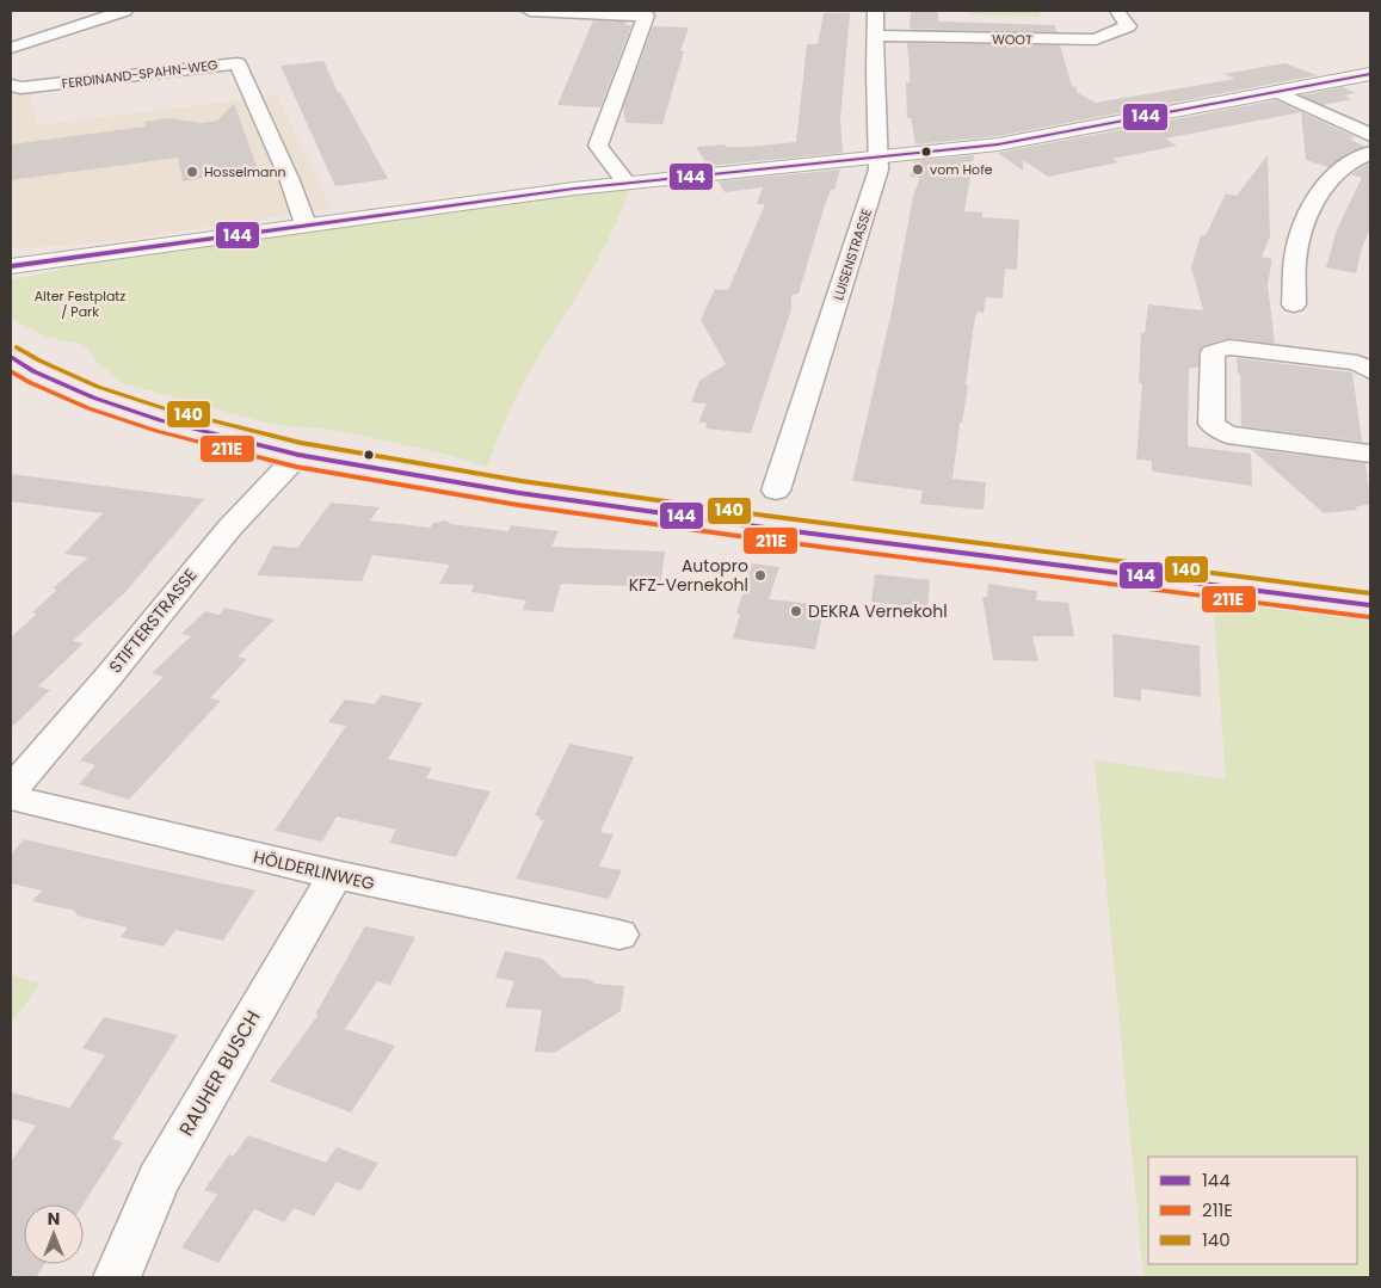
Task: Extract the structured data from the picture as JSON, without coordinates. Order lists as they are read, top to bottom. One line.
{"streets":{"street":["WOOT","FERDINAND-SPAHN-WEG","LUISENSTRASSE","STIFTERSTRASSE","HÖLDERLINWEG","RAUHER BUSCH"]},"crossings":[["WOOT","LUISENSTRASSE"],["HÖLDERLINWEG","RAUHER BUSCH"]],"parks":["Alter Festplatz / Park"],"places":["vom Hofe","Hosselmann","Autopro KFZ-Vernekohl","DEKRA Vernekohl"],"lines":["transit line 144","transit line 140","transit line 211E"],"legend":["144","211E","140"],"north":"top"}
